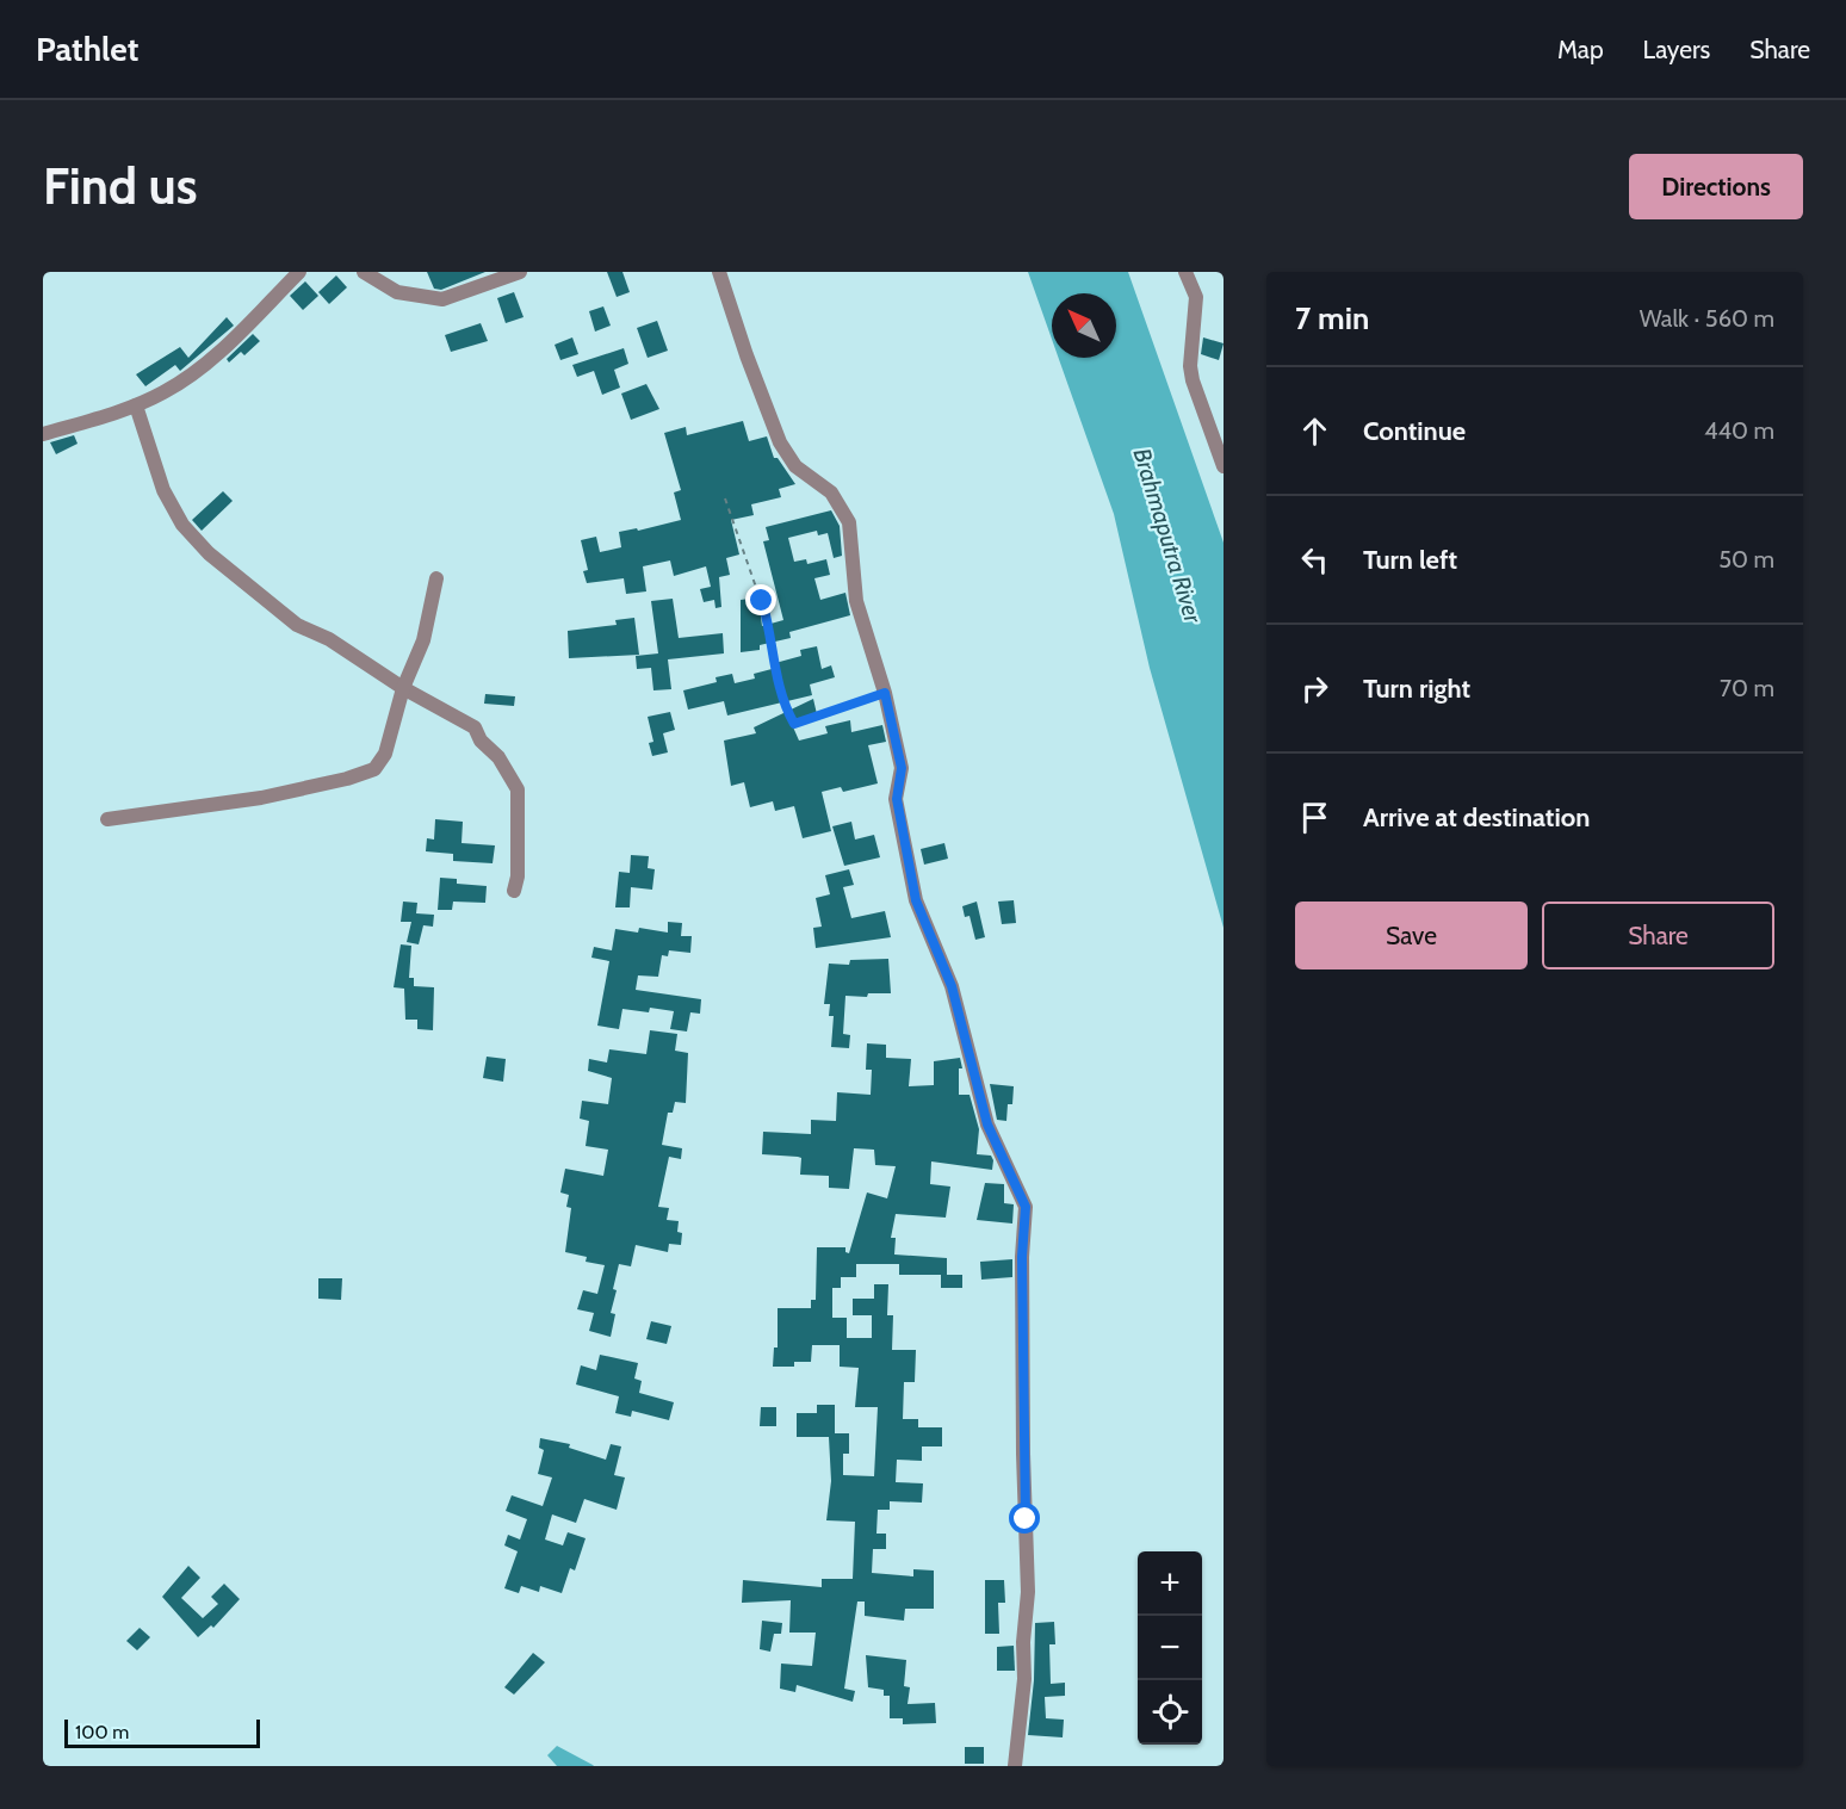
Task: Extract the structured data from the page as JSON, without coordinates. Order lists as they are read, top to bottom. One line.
{"water":["Brahmaputra River"],"scale_bar":"100 m","north":"top left","page":{"header":"Pathlet","nav":["Map","Layers","Share"],"buttons":["Directions",["Save","Share"]],"title":"Find us","heading":["7 min","Walk · 560 m"],"list":[["Continue","440 m"],["Turn left","50 m"],["Turn right","70 m"],"Arrive at destination"],"map_buttons":["+","−"],"scale":"100 m"}}
